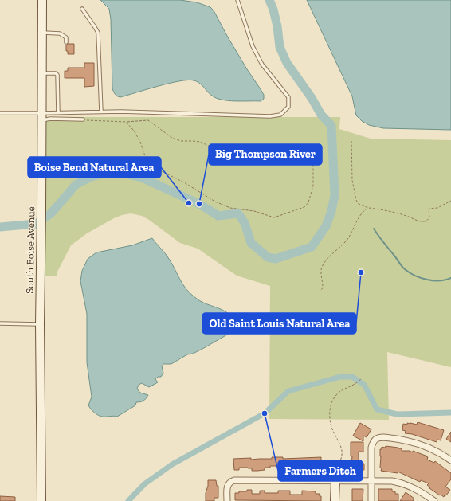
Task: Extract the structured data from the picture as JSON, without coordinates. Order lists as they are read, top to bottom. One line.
{"streets":{"main road":["South Boise Avenue"]},"places":["Boise Bend Natural Area","Big Thompson River","Old Saint Louis Natural Area","Farmers Ditch"]}
